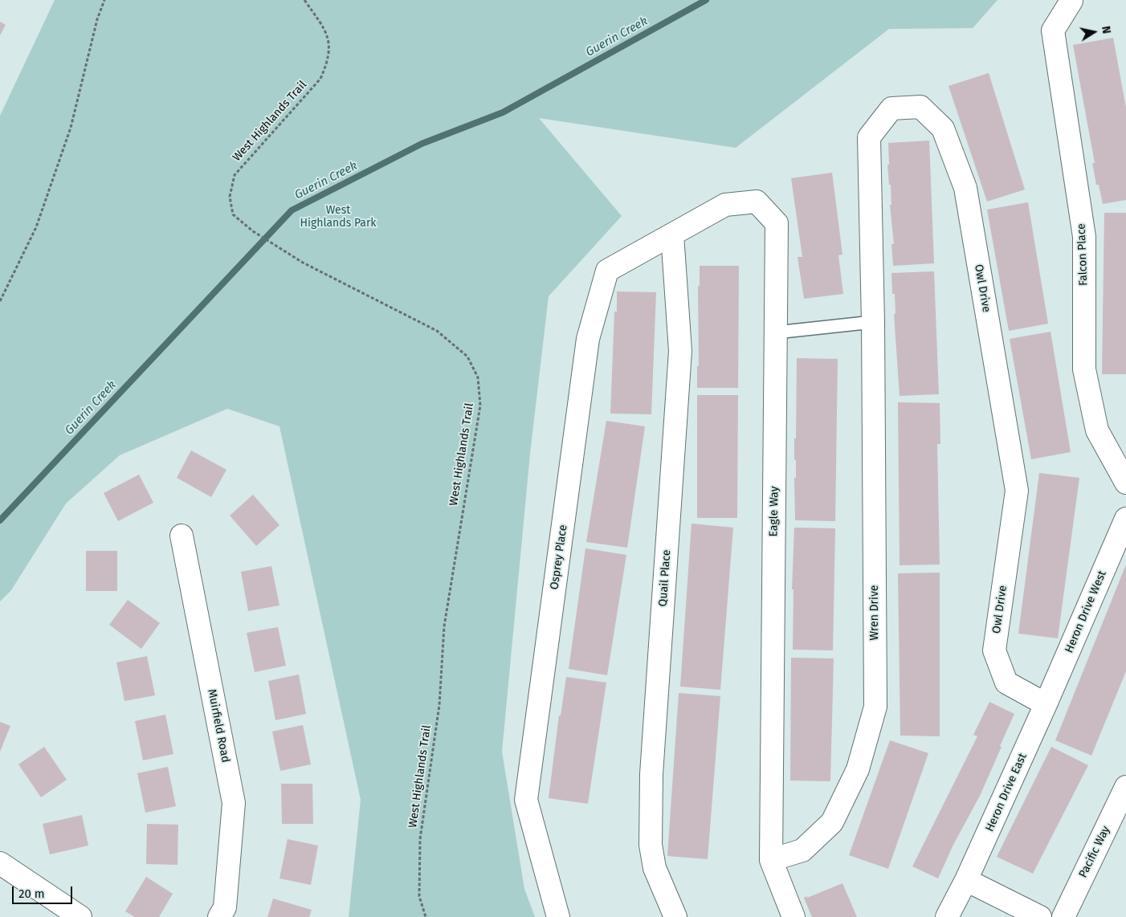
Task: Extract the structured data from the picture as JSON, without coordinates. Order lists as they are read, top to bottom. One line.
{"streets":{"street":["Falcon Place","Owl Drive","Eagle Way","Osprey Place","Quail Place","Heron Drive West","Wren Drive","Muirfield Road","Heron Drive East","Pacific Way"],"path":["West Highlands Trail"]},"crossings":[["Owl Drive","Heron Drive West"],["Owl Drive","Wren Drive"],["Owl Drive","Heron Drive East"],["Eagle Way","Osprey Place"],["Eagle Way","Quail Place"],["Eagle Way","Wren Drive"],["Osprey Place","Quail Place"],["Heron Drive West","Heron Drive East"]],"water":["Guerin Creek"],"parks":["West Highlands Park"],"scale_bar":"20 m","north":"right"}
